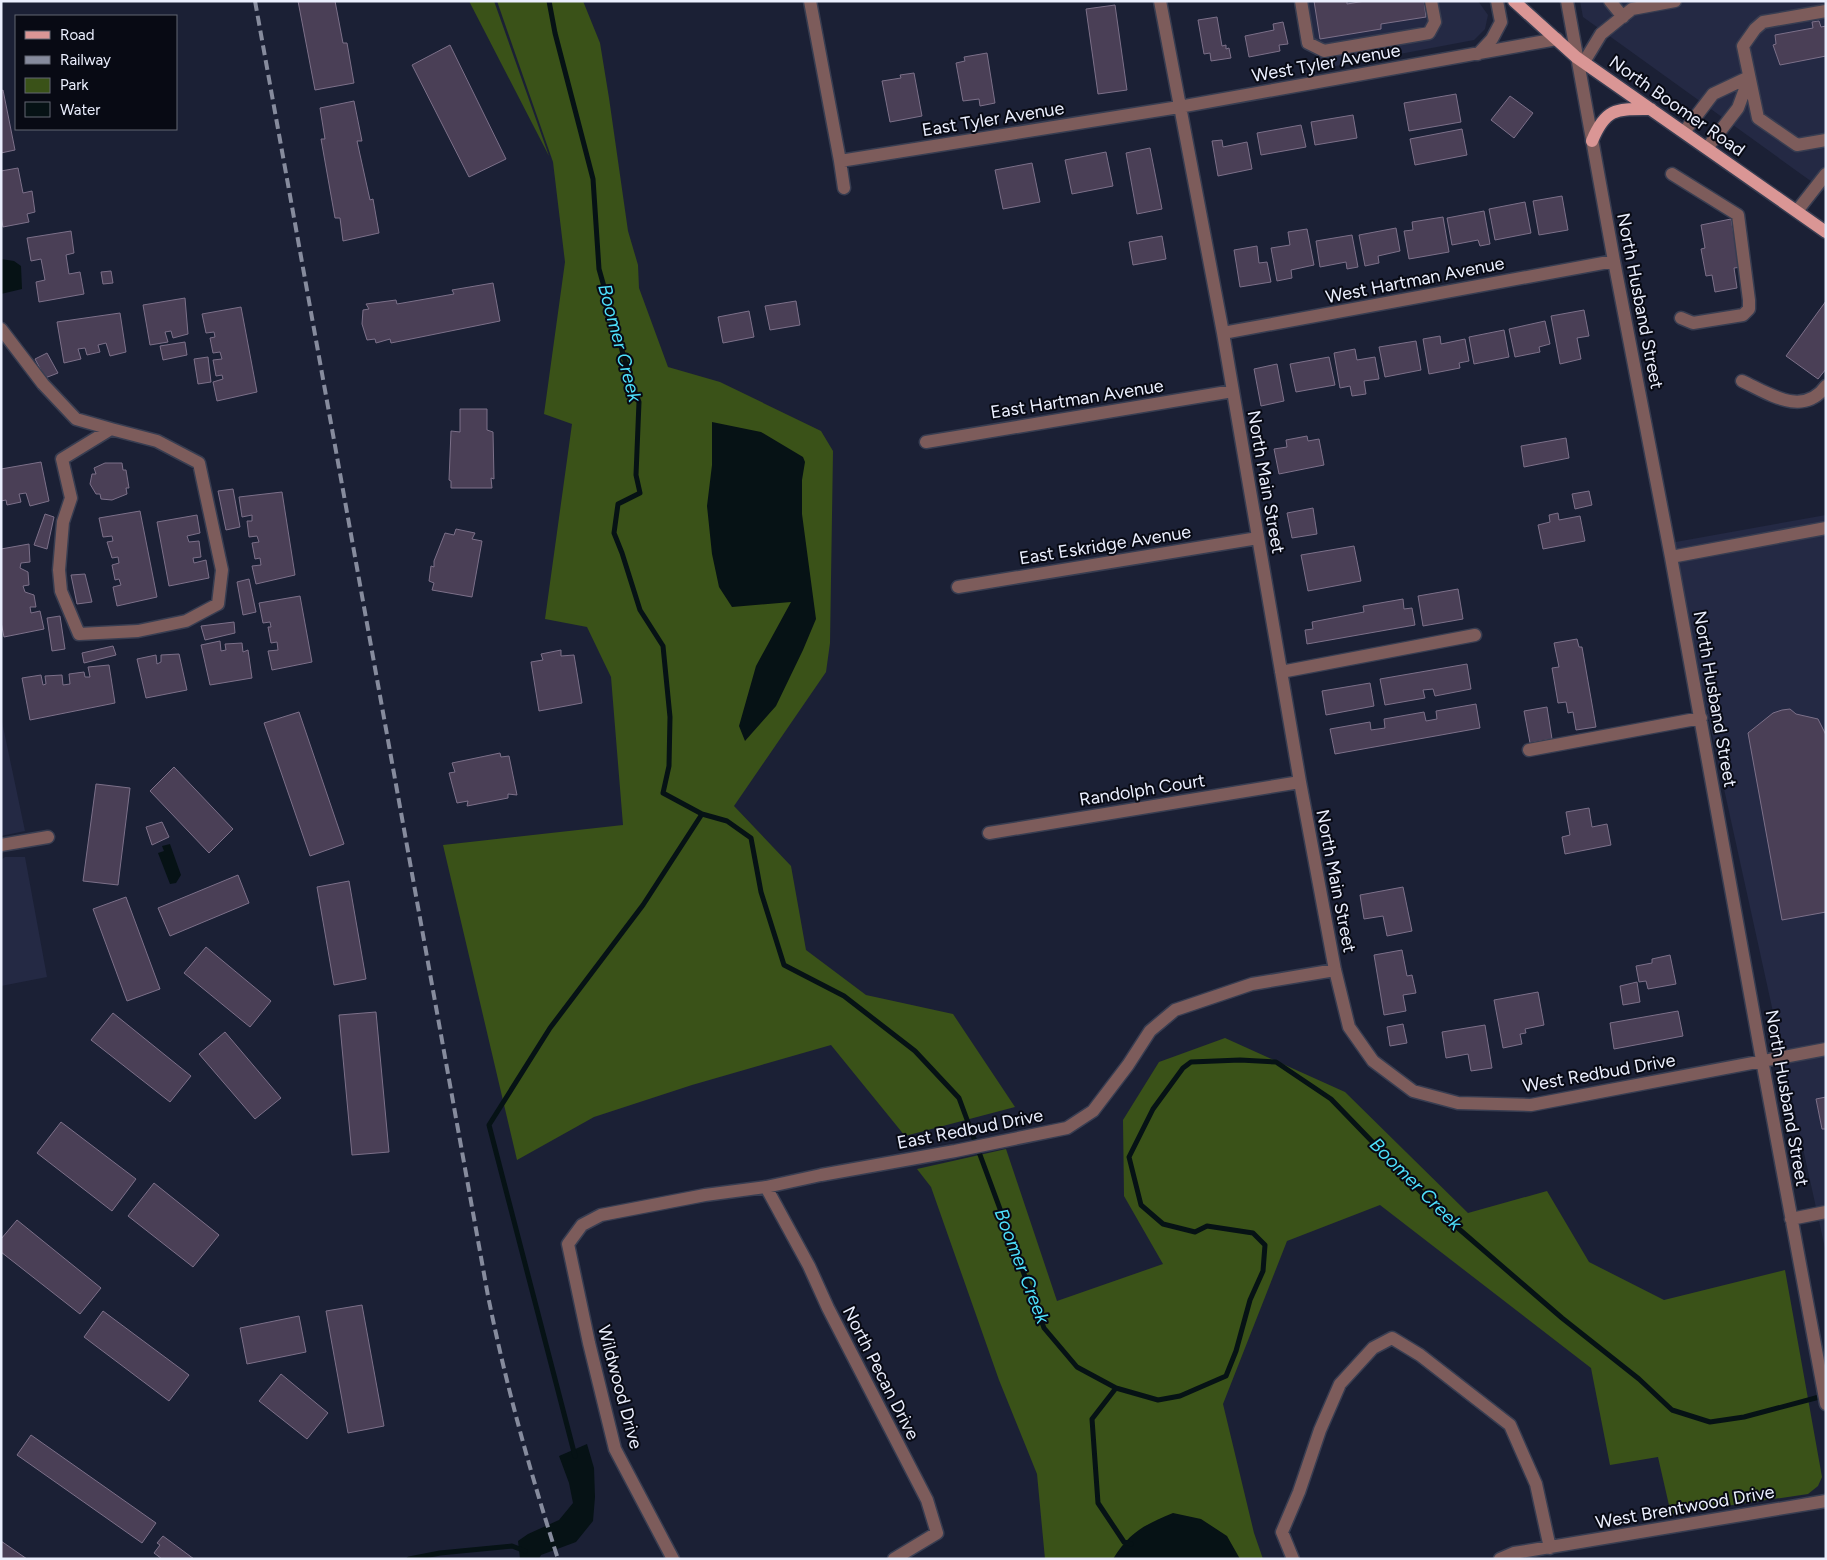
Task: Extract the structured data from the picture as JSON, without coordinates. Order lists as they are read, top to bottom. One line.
{"streets":{"main road":["North Boomer Road"],"street":["West Tyler Avenue","East Tyler Avenue","West Hartman Avenue","North Husband Street","East Hartman Avenue","North Main Street","East Eskridge Avenue","Randolph Court","West Redbud Drive","East Redbud Drive","North Pecan Drive","Wildwood Drive","West Brentwood Drive"]},"crossings":[["West Tyler Avenue","North Boomer Road"],["West Tyler Avenue","East Tyler Avenue"],["West Tyler Avenue","North Main Street"],["North Boomer Road","North Husband Street"],["East Tyler Avenue","North Main Street"],["West Hartman Avenue","North Husband Street"],["West Hartman Avenue","North Main Street"],["North Husband Street","West Redbud Drive"],["East Hartman Avenue","North Main Street"],["North Main Street","East Eskridge Avenue"],["North Main Street","Randolph Court"],["North Main Street","West Redbud Drive"],["North Main Street","East Redbud Drive"],["West Redbud Drive","East Redbud Drive"],["East Redbud Drive","North Pecan Drive"],["East Redbud Drive","Wildwood Drive"]],"water":["Boomer Creek"],"legend":["Road","Railway","Park","Water"]}
